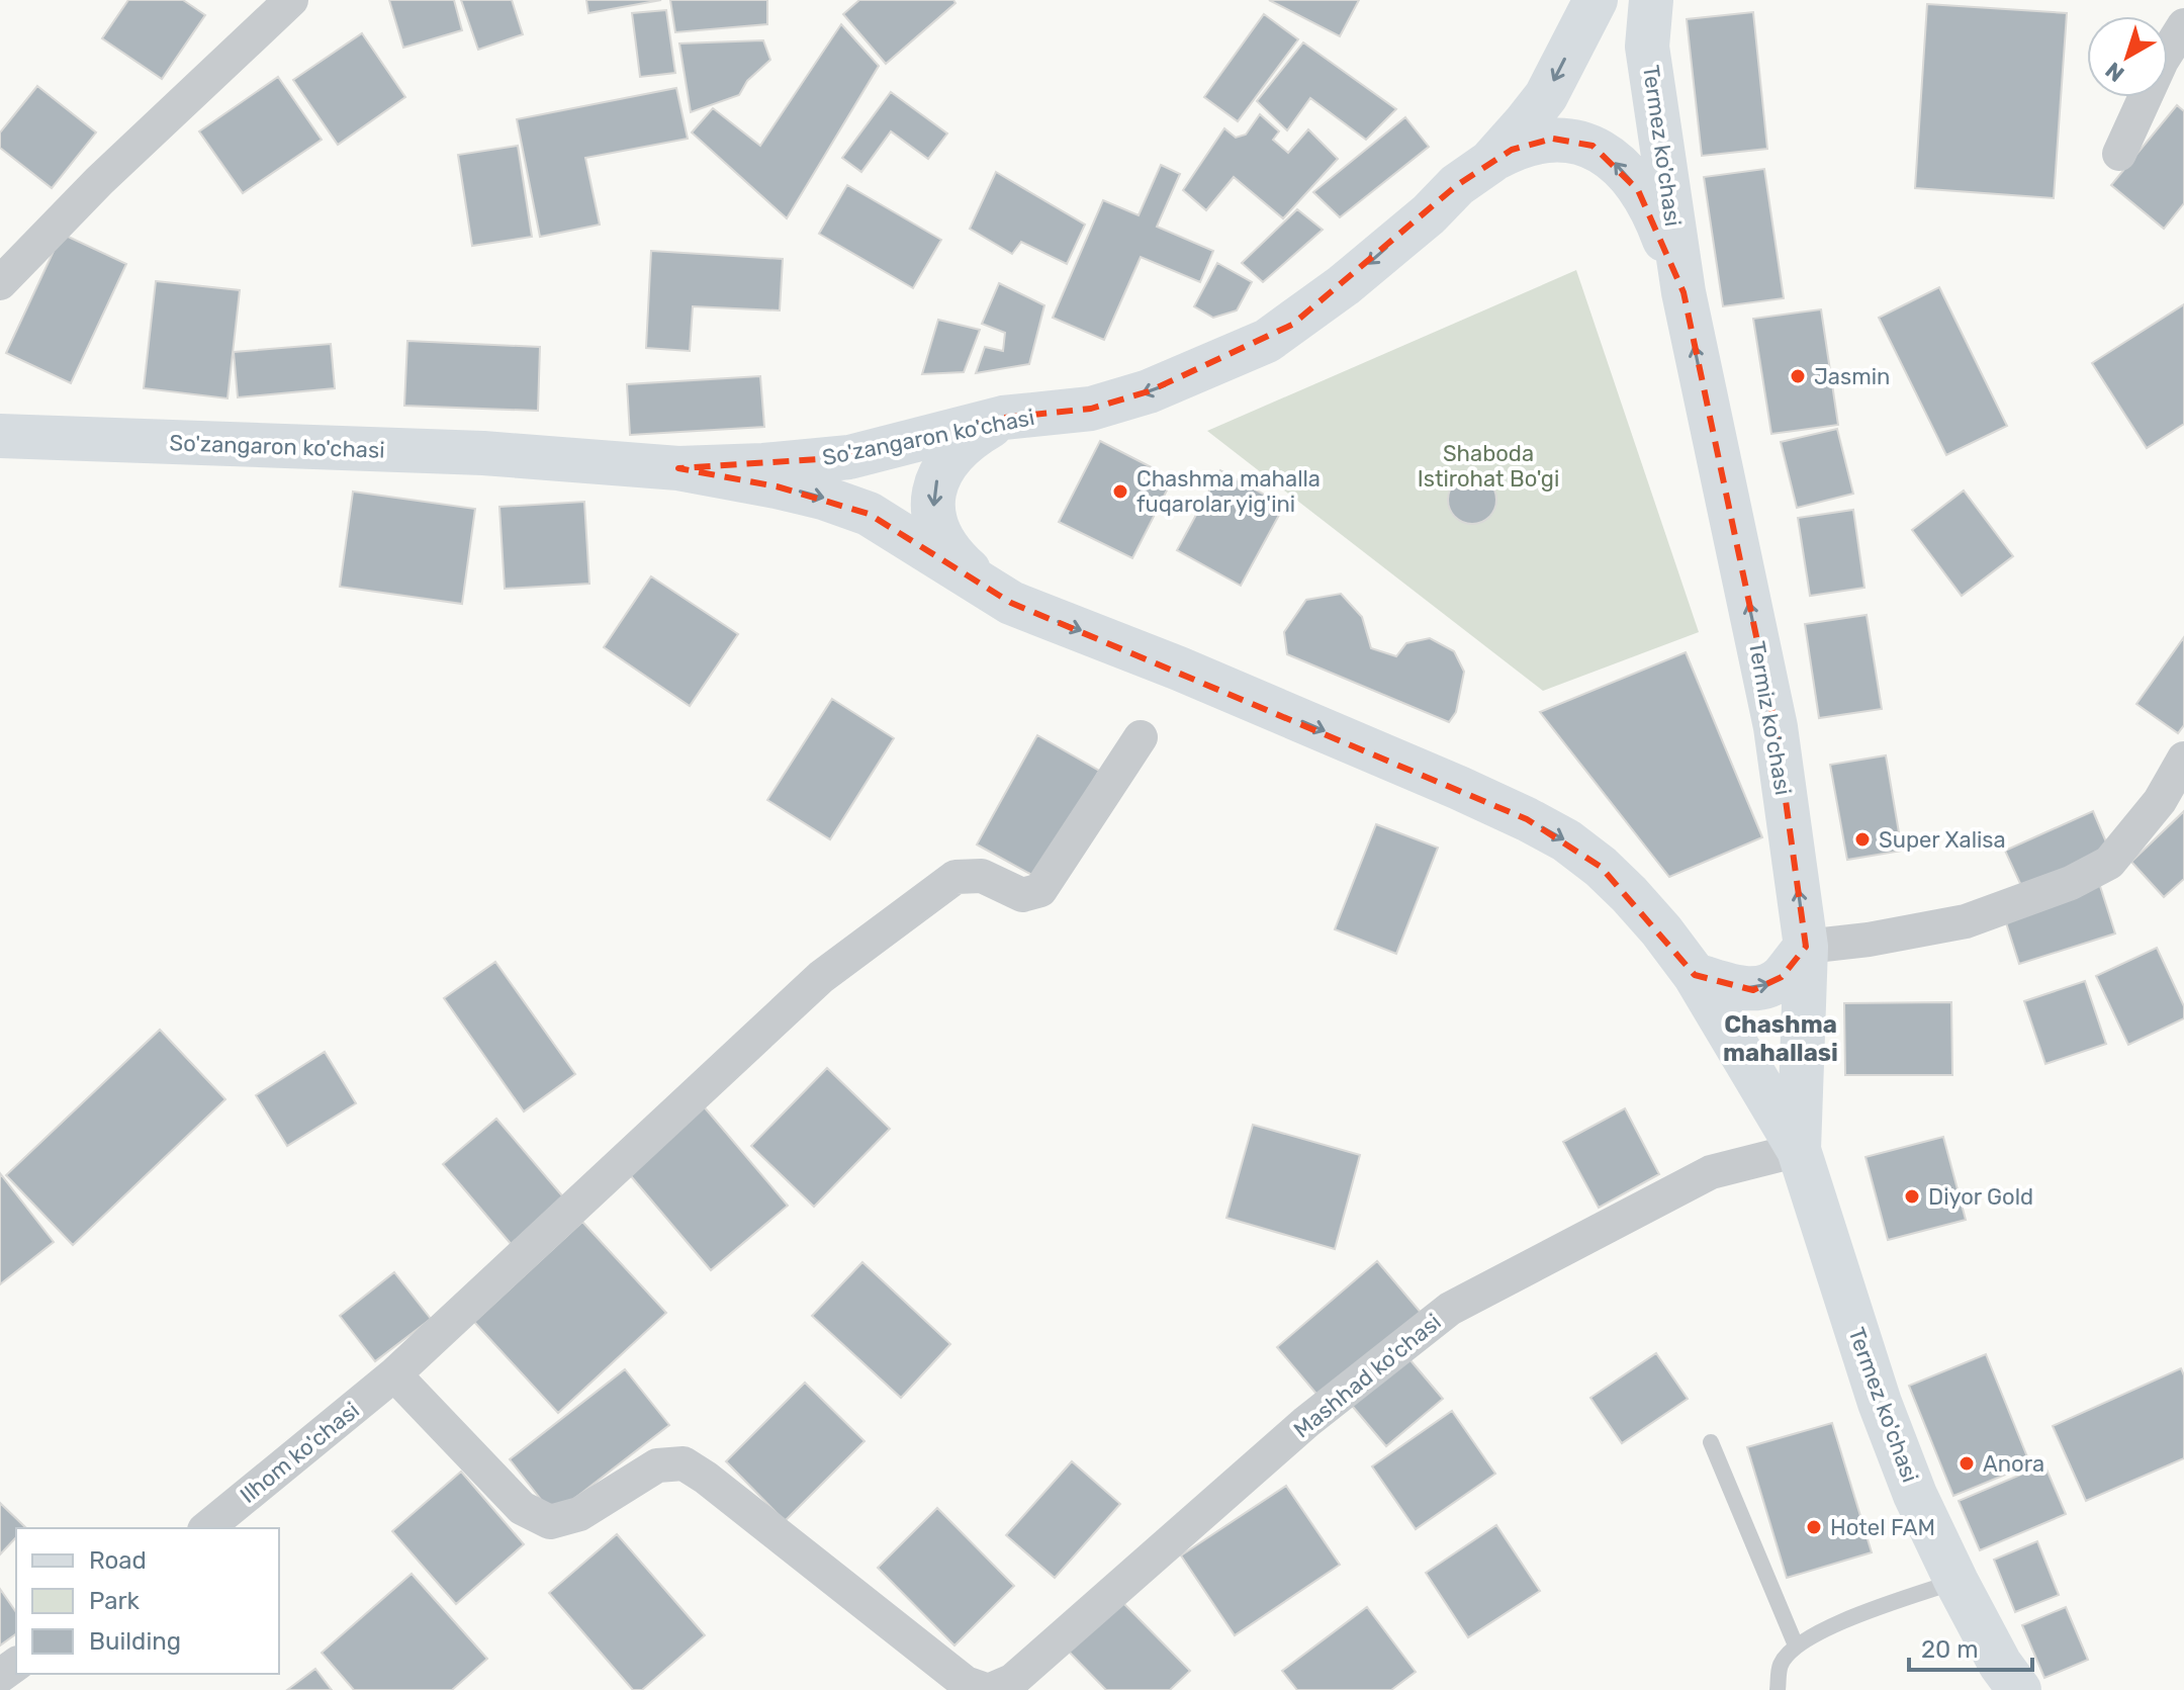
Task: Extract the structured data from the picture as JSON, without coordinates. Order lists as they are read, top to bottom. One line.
{"streets":{"main road":["Termez ko'chasi","So'zangaron ko'chasi","Termiz ko'chasi"],"street":["Mashhad ko'chasi","Ilhom ko'chasi"]},"crossings":[["Termez ko'chasi","Termiz ko'chasi"],["Termez ko'chasi","Mashhad ko'chasi"],["Termiz ko'chasi","Mashhad ko'chasi"],["Mashhad ko'chasi","Ilhom ko'chasi"]],"one_way":["So'zangaron ko'chasi","Termiz ko'chasi"],"districts":["Chashma mahallasi"],"parks":["Shaboda Istirohat Bo'gi"],"places":["Jasmin","Chashma mahalla fuqarolar yig'ini","Super Xalisa","Diyor Gold","Anora","Hotel FAM"],"legend":["Road","Park","Building"],"scale_bar":"20 m","north":"bottom left"}
